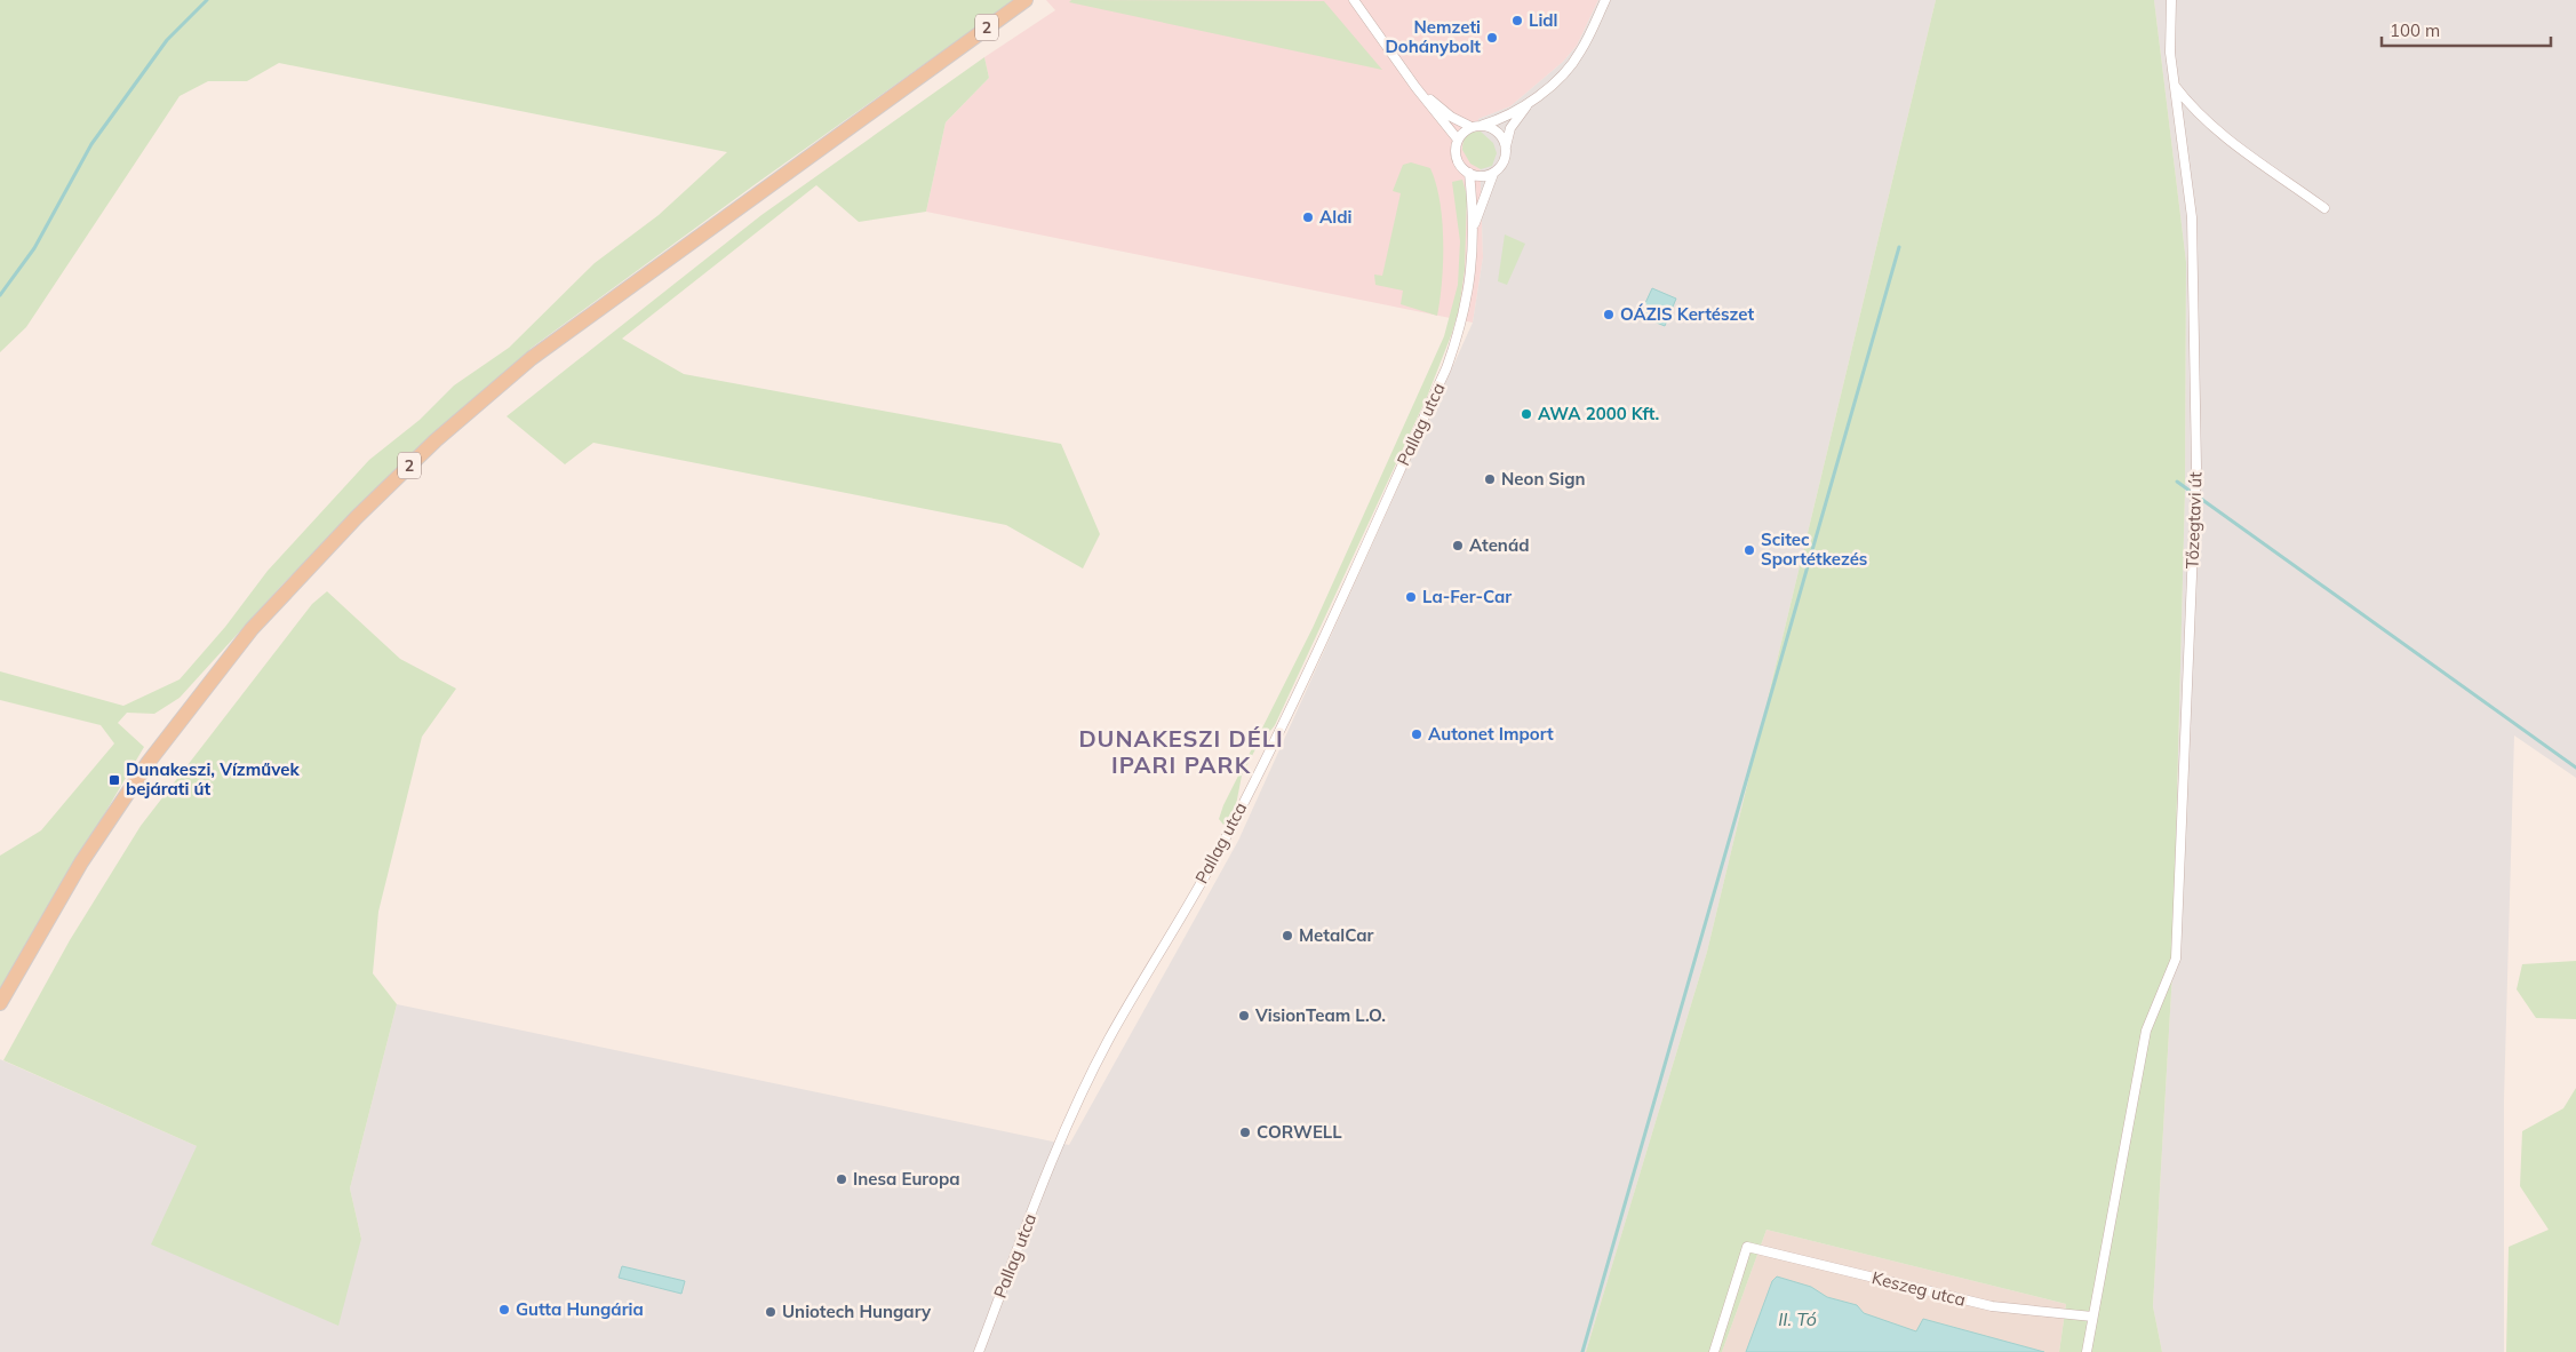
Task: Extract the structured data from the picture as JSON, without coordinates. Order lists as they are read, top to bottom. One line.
{"streets":{"main road":["2"],"street":["Pallag utca","Tőzegtavi út","Keszeg utca"]},"crossings":[["Tőzegtavi út","Keszeg utca"]],"districts":["DUNAKESZI DÉLI IPARI PARK"],"water":["II. Tó"],"places":{"other":["Lidl","Nemzeti Dohánybolt","Aldi","OÁZIS Kertészet","AWA 2000 Kft.","Neon Sign","Atenád","Scitec Sportétkezés","La-Fer-Car","Autonet Import","MetalCar","VisionTeam L.O.","CORWELL","Inesa Europa","Gutta Hungária","Uniotech Hungary"],"transit":["Dunakeszi, Vízművek bejárati út"]},"scale_bar":"100 m"}
